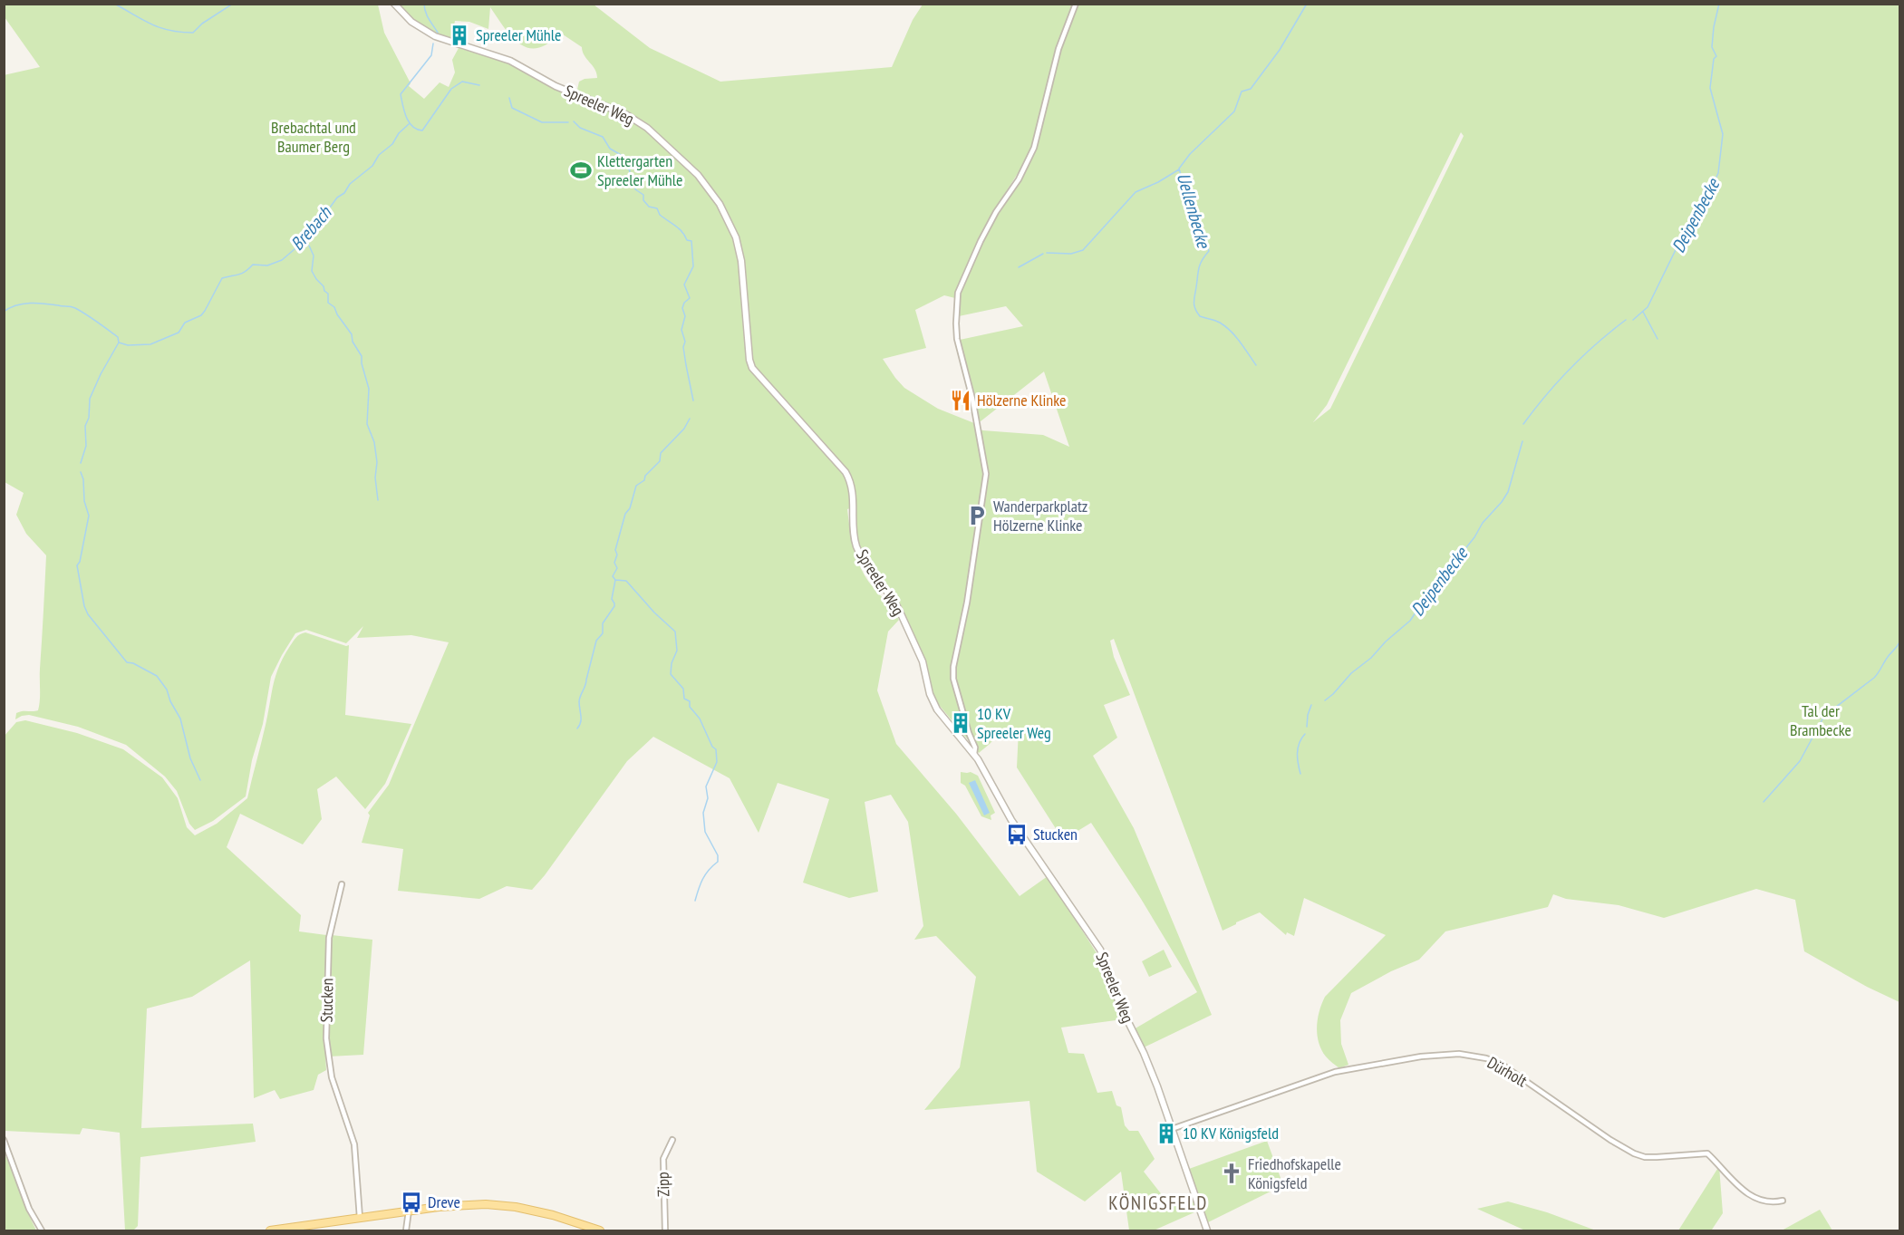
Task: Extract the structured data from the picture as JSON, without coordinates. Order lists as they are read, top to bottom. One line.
{"streets":{"street":["Spreeler Weg","Stucken","Dürholt","Zipp"]},"crossings":[["Spreeler Weg","Dürholt"]],"districts":["KÖNIGSFELD"],"water":["Uellenbecke","Deipenbecke","Brebach"],"parks":["Brebachtal und Baumer Berg","Tal der Brambecke"],"places":{"building":["Spreeler Mühle","10 KV Spreeler Weg","10 KV Königsfeld"],"sports":["Klettergarten Spreeler Mühle"],"restaurant":["Hölzerne Klinke"],"parking":["Wanderparkplatz Hölzerne Klinke"],"bus stop":["Stucken","Dreve"],"church":["Friedhofskapelle Königsfeld"]}}
